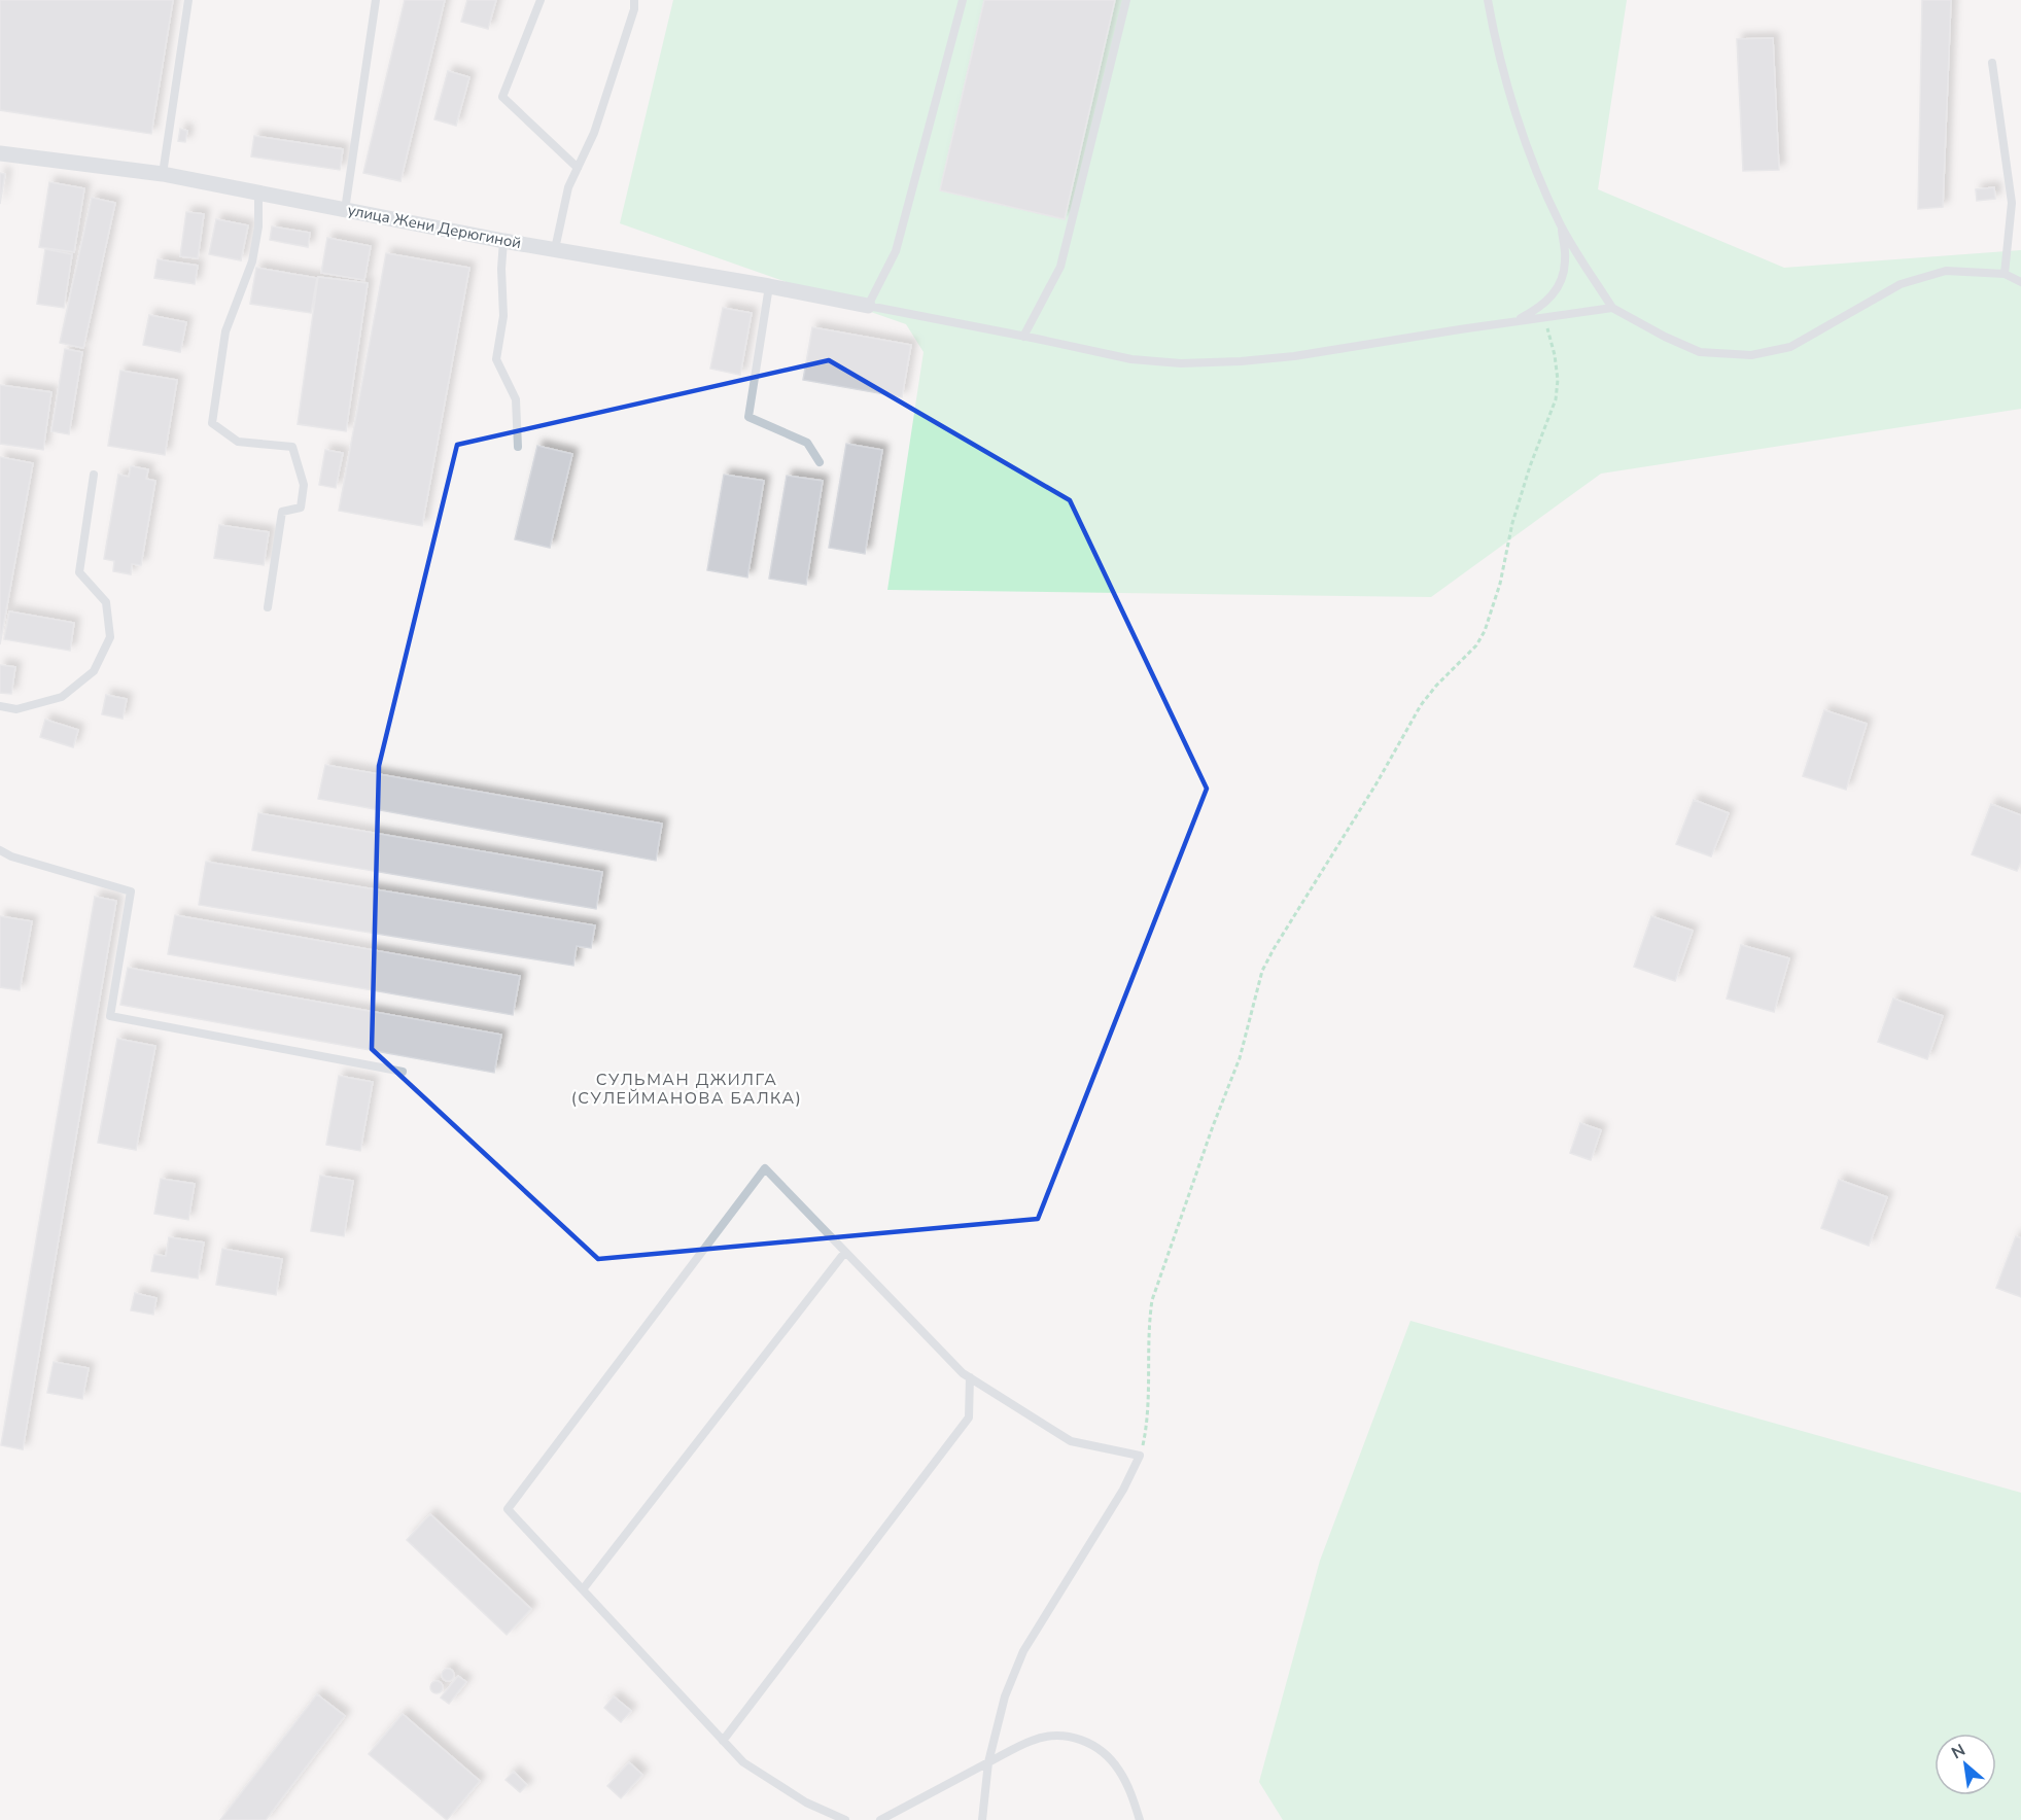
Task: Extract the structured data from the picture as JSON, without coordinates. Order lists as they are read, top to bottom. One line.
{"streets":{"street":["улица Жени Дерюгиной"]},"districts":["СУЛЬМАН ДЖИЛГА (СУЛЕЙМАНОВА БАЛКА)"],"north":"top left"}
